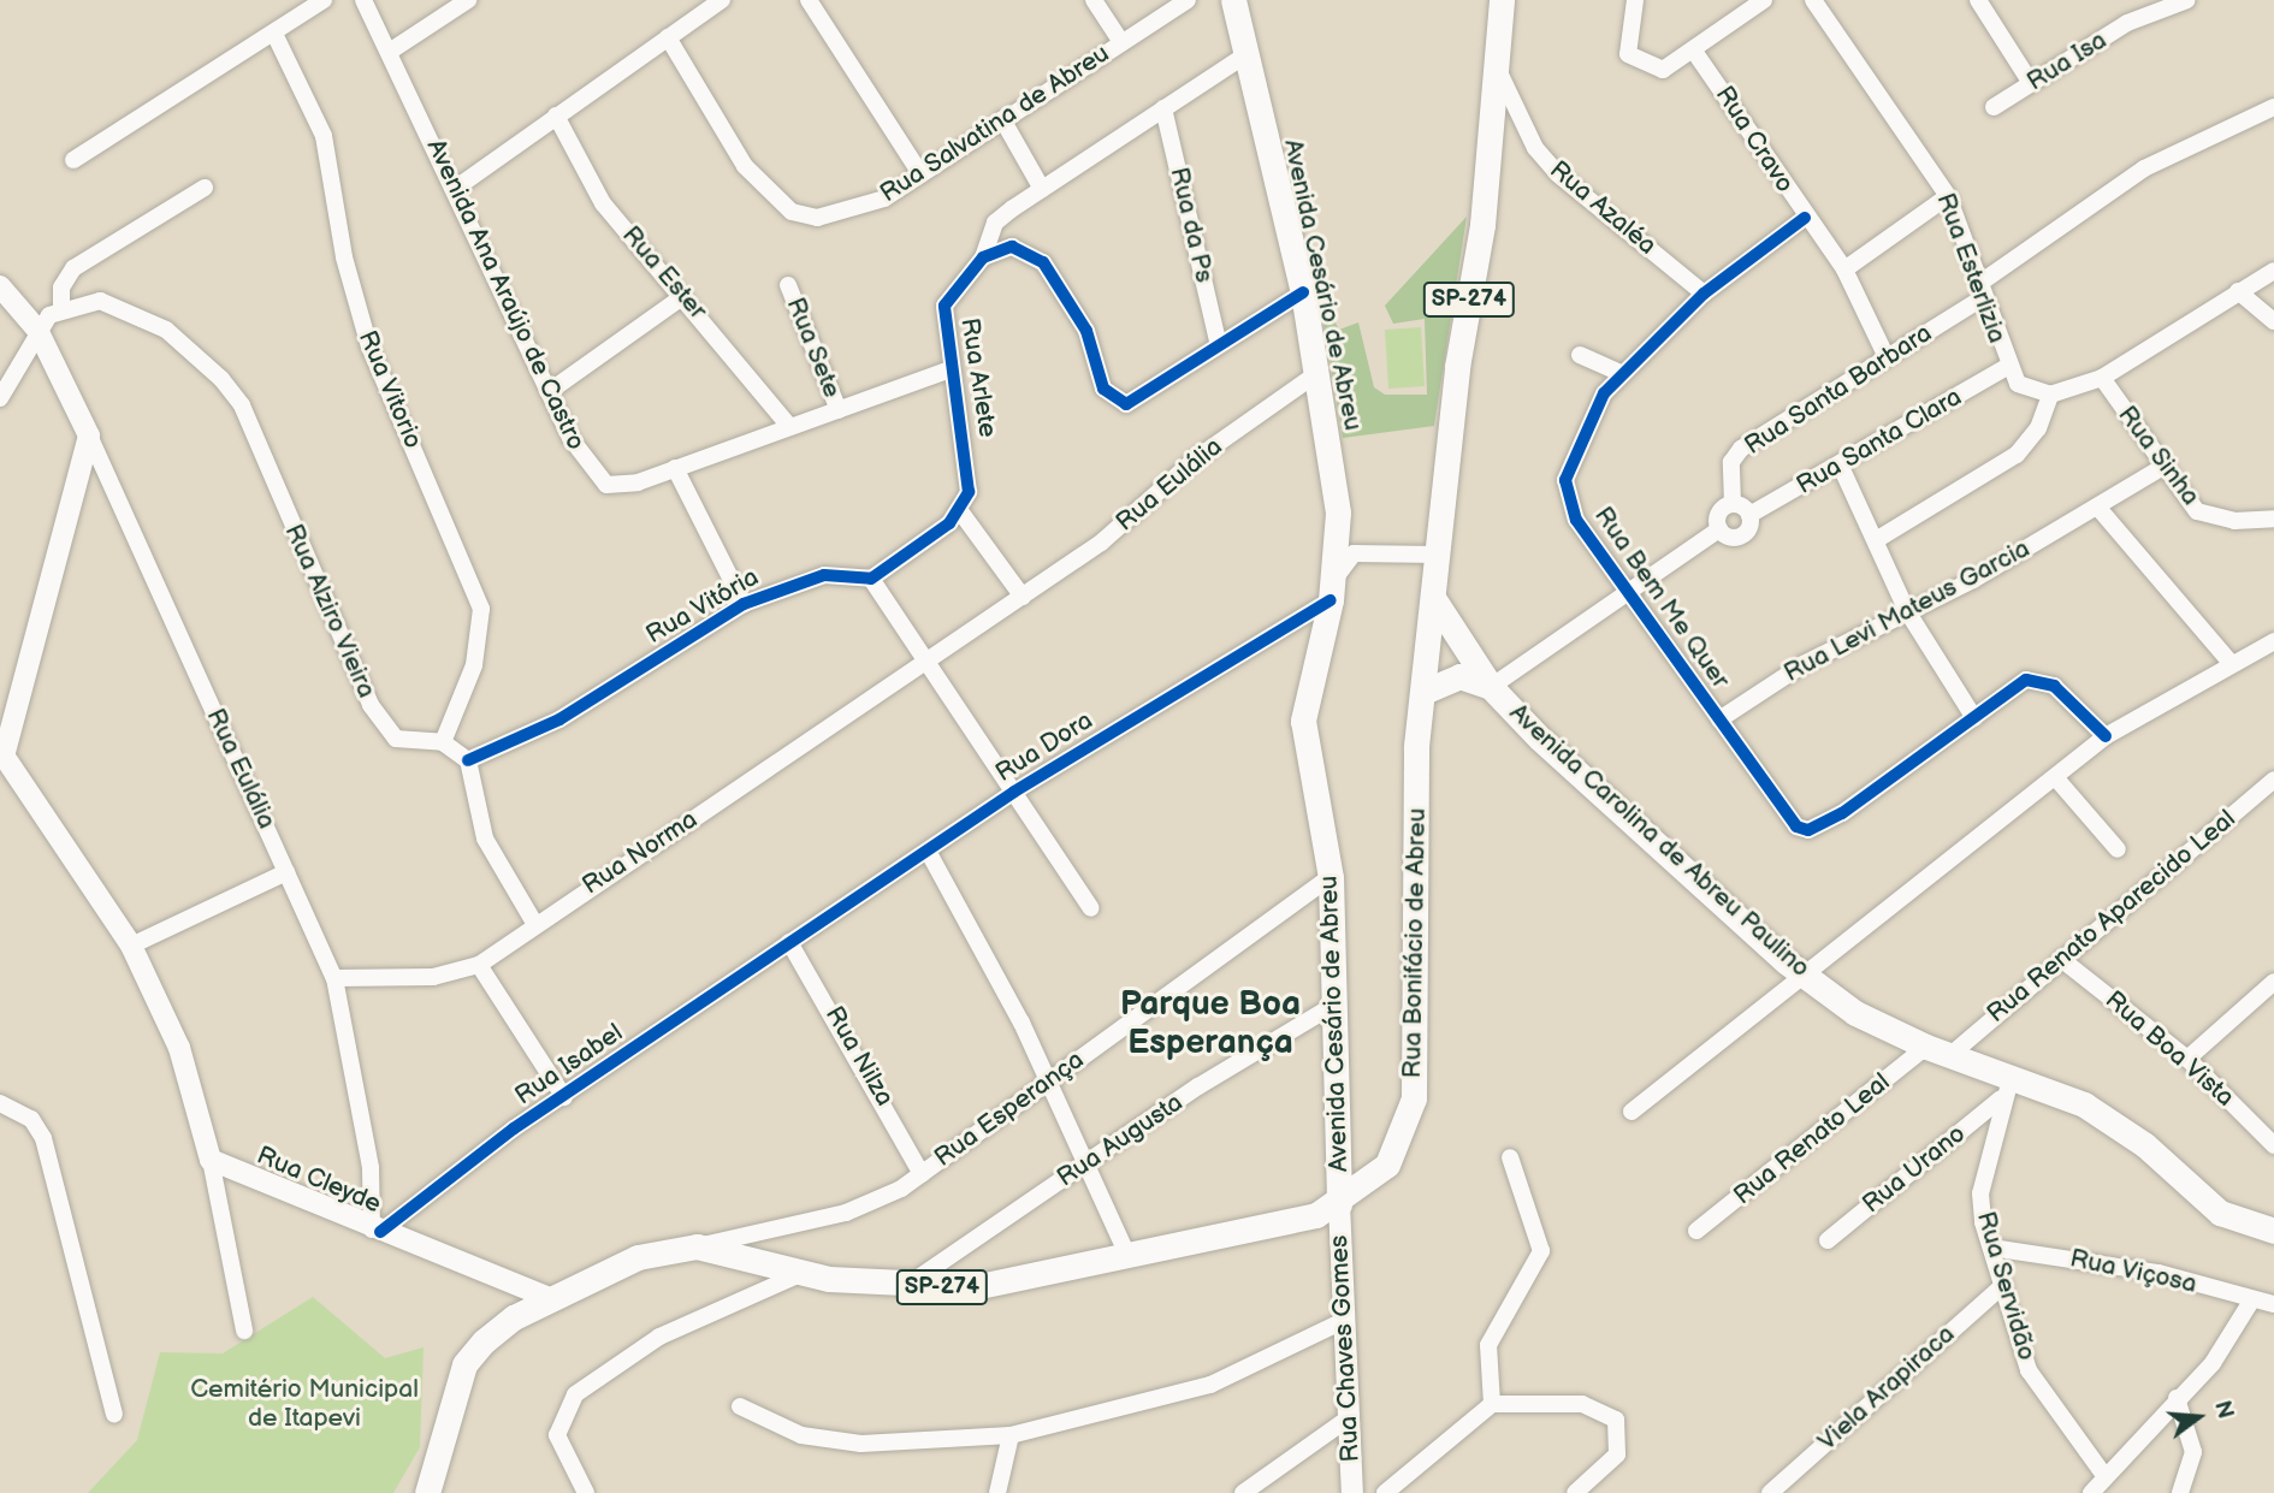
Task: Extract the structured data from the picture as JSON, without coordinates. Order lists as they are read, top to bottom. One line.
{"streets":{"main road":["Avenida Cesário de Abreu","SP-274","Avenida Carolina de Abreu Paulino","Rua Bonifácio de Abreu"],"street":["Rua Isa","Rua Salvatina de Abreu","Rua Cravo","Rua Azaléa","Rua da Ps","Rua Esterlizia","Rua Ester","Avenida Ana Araújo de Castro","Rua Sete","Rua Arlete","Rua Vitorio","Rua Santa Barbara","Rua Santa Clara","Rua Sinha","Rua Eulália","Rua Bem Me Quer","Rua Vitória","Rua Alziro Vieira","Rua Levi Mateus Garcia","Rua Dora","Rua Norma","Rua Renato Aparecido Leal","Rua Boa Vista","Rua Nilza","Rua Isabel","Rua Esperança","Rua Renato Leal","Rua Augusta","Rua Urano","Rua Cleyde","Rua Viçosa","Rua Servidão","Rua Chaves Gomes","Viela Arapiraca"]},"crossings":[["Rua Cravo","Rua Santa Barbara"],["Rua Cravo","Rua Bem Me Quer"],["Rua Azaléa","SP-274"],["Rua Azaléa","Rua Bem Me Quer"],["Rua da Ps","Rua Arlete"],["Rua Esterlizia","Rua Santa Barbara"],["Rua Esterlizia","Rua Santa Clara"],["Rua Ester","Avenida Ana Araújo de Castro"],["Avenida Cesário de Abreu","Rua Arlete"],["Avenida Cesário de Abreu","Rua Eulália"],["Avenida Cesário de Abreu","Rua Dora"],["Avenida Cesário de Abreu","Rua Bonifácio de Abreu"],["Avenida Cesário de Abreu","Rua Esperança"],["Avenida Cesário de Abreu","Rua Augusta"],["Avenida Cesário de Abreu","Rua Chaves Gomes"],["Avenida Ana Araújo de Castro","Rua Sete"],["Avenida Ana Araújo de Castro","Rua Arlete"],["SP-274","Avenida Carolina de Abreu Paulino"],["SP-274","Rua Bonifácio de Abreu"],["SP-274","Rua Cleyde"],["Rua Vitorio","Rua Alziro Vieira"],["Rua Sinha","Rua Levi Mateus Garcia"],["Rua Eulália","Rua Norma"],["Rua Eulália","Rua Isabel"],["Rua Eulália","Rua Cleyde"],["Rua Bem Me Quer","Rua Levi Mateus Garcia"],["Rua Dora","Rua Nilza"],["Rua Dora","Rua Isabel"],["Avenida Carolina de Abreu Paulino","Rua Renato Aparecido Leal"],["Avenida Carolina de Abreu Paulino","Rua Bonifácio de Abreu"],["Avenida Carolina de Abreu Paulino","Rua Renato Leal"],["Avenida Carolina de Abreu Paulino","Rua Urano"],["Avenida Carolina de Abreu Paulino","Rua Servidão"],["Rua Renato Aparecido Leal","Rua Boa Vista"],["Rua Bonifácio de Abreu","Rua Esperança"],["Rua Bonifácio de Abreu","Rua Augusta"],["Rua Bonifácio de Abreu","Rua Cleyde"],["Rua Bonifácio de Abreu","Rua Chaves Gomes"],["Rua Nilza","Rua Isabel"],["Rua Nilza","Rua Esperança"],["Rua Isabel","Rua Cleyde"],["Rua Urano","Rua Servidão"],["Rua Viçosa","Rua Servidão"],["Rua Servidão","Viela Arapiraca"]],"districts":["Parque Boa Esperança"],"parks":["Cemitério Municipal de Itapevi"],"north":"right"}
